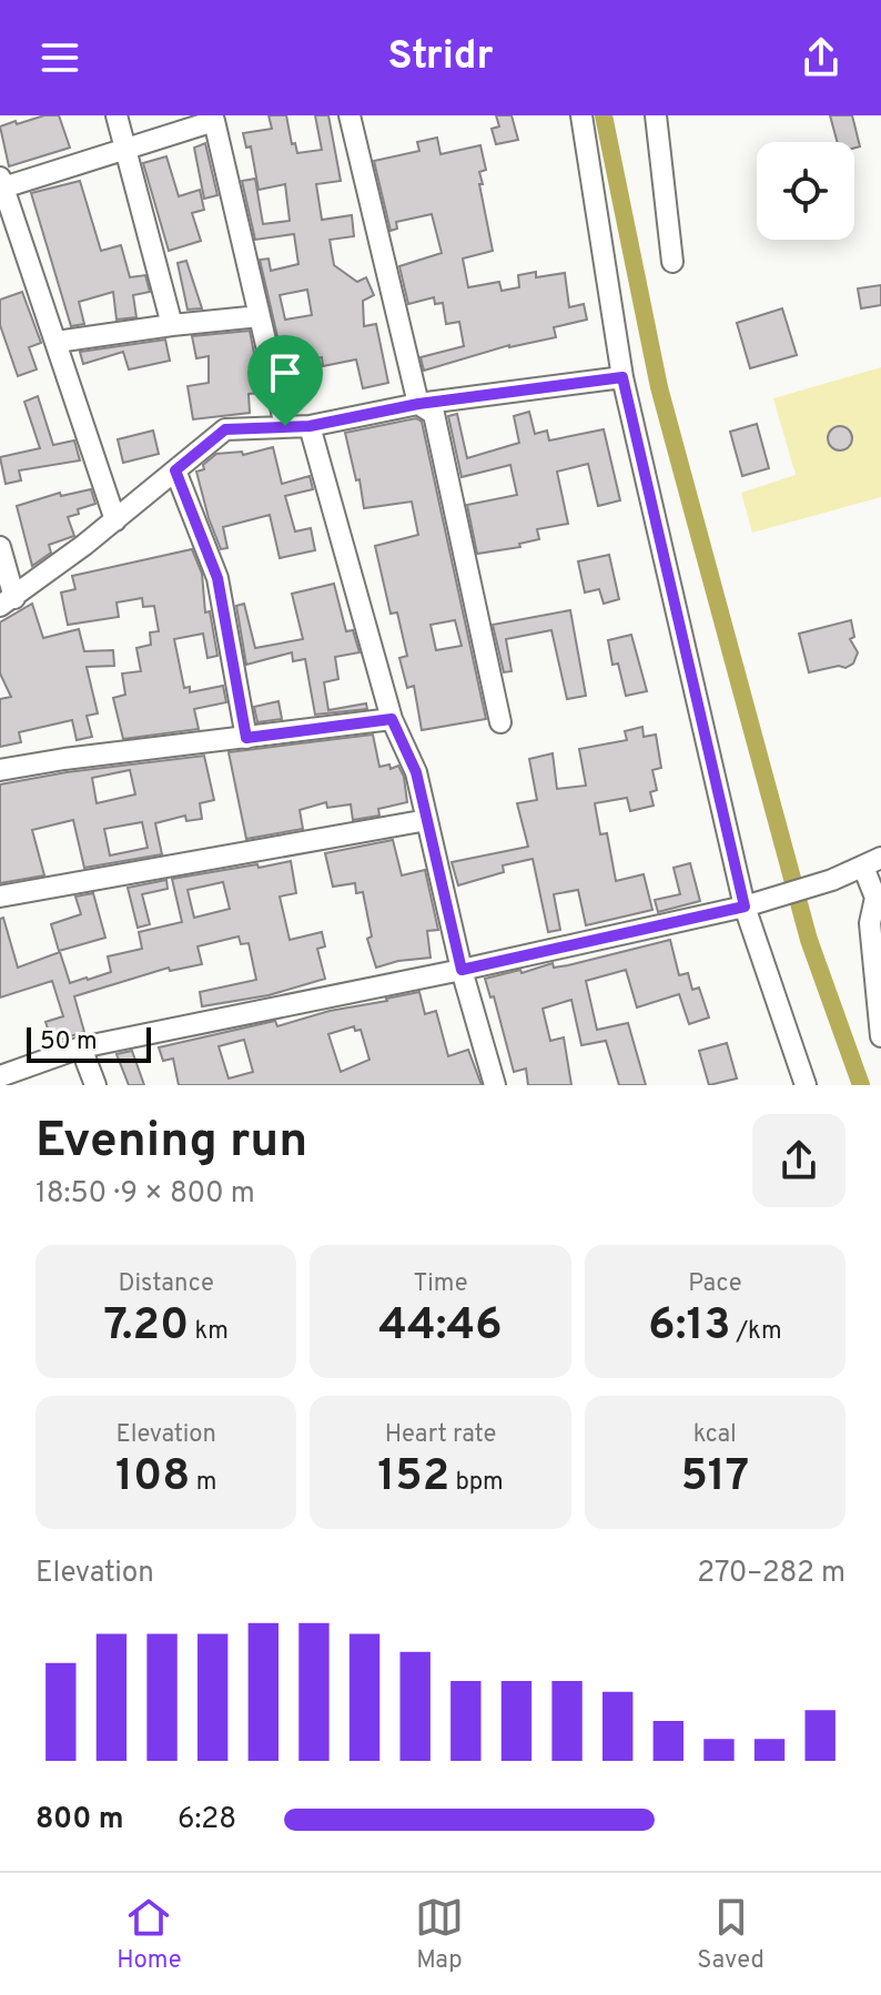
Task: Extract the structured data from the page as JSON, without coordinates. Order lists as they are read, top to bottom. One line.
{"scale_bar":"50 m","page":{"header":"Stridr","scale":"50 m","heading":["Evening run","18:50 · 9 × 800 m"],"stats":[["Distance","7.20 km"],["Time","44:46"],["Pace","6:13 /km"],["Elevation","108 m"],["Heart rate","152 bpm"],["kcal","517"]],"chart":["Elevation","270–282 m"],"list":[{"name":"800 m","note":"6:28"}],"tabs":["Home","Map","Saved"]}}
